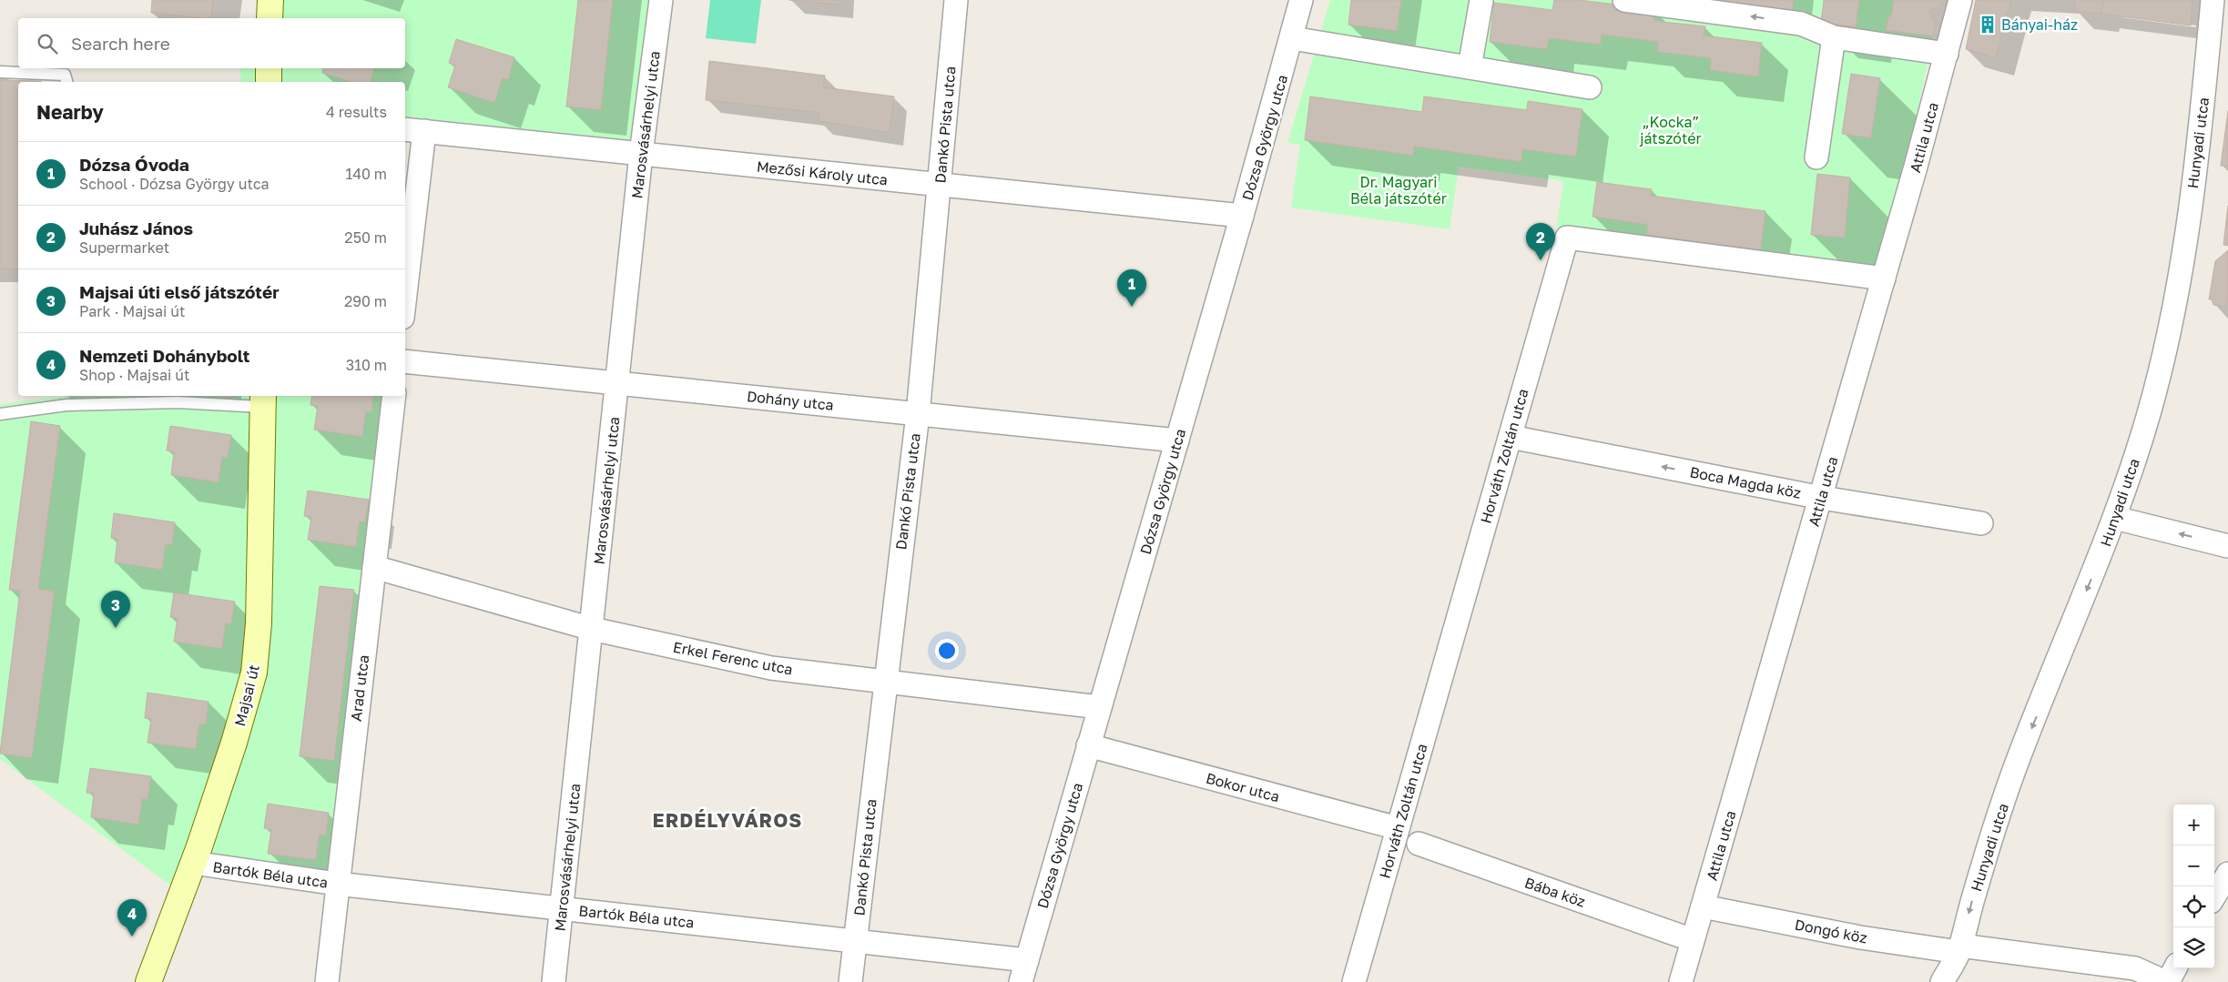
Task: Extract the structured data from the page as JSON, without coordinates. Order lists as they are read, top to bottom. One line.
{"streets":{"main road":["Majsai út"],"street":["Marosvásárhelyi utca","Dankó Pista utca","Dózsa György utca","Attila utca","Hunyadi utca","Mezősi Károly utca","Dohány utca","Horváth Zoltán utca","Boca Magda köz","Erkel Ferenc utca","Arad utca","Bokor utca","Bartók Béla utca","Bába köz","Dongó köz"]},"crossings":[["Marosvásárhelyi utca","Mezősi Károly utca"],["Marosvásárhelyi utca","Dohány utca"],["Marosvásárhelyi utca","Erkel Ferenc utca"],["Marosvásárhelyi utca","Bartók Béla utca"],["Dankó Pista utca","Mezősi Károly utca"],["Dankó Pista utca","Dohány utca"],["Dankó Pista utca","Erkel Ferenc utca"],["Dankó Pista utca","Bartók Béla utca"],["Dózsa György utca","Mezősi Károly utca"],["Dózsa György utca","Dohány utca"],["Dózsa György utca","Erkel Ferenc utca"],["Dózsa György utca","Bokor utca"],["Dózsa György utca","Bartók Béla utca"],["Attila utca","Horváth Zoltán utca"],["Attila utca","Boca Magda köz"],["Attila utca","Bába köz"],["Attila utca","Dongó köz"],["Hunyadi utca","Dongó köz"],["Horváth Zoltán utca","Boca Magda köz"],["Horváth Zoltán utca","Bokor utca"],["Erkel Ferenc utca","Arad utca"],["Arad utca","Bartók Béla utca"],["Majsai út","Bartók Béla utca"]],"one_way":["Hunyadi utca","Boca Magda köz"],"districts":["ERDÉLYVÁROS"],"parks":["„Kocka” játszótér","Dr. Magyari Béla játszótér"],"places":{"building":["Bányai-ház"]},"page":{"search":"Search here","heading":["Nearby","4 results"],"list":[{"mark":"1","name":"Dózsa Óvoda","note":"School · Dózsa György utca","value":"140 m"},{"mark":"2","name":"Juhász János","note":"Supermarket","value":"250 m"},{"mark":"3","name":"Majsai úti első játszótér","note":"Park · Majsai út","value":"290 m"},{"mark":"4","name":"Nemzeti Dohánybolt","note":"Shop · Majsai út","value":"310 m"}],"pins":["2","1","3","4"],"map_buttons":["+","−"]}}
